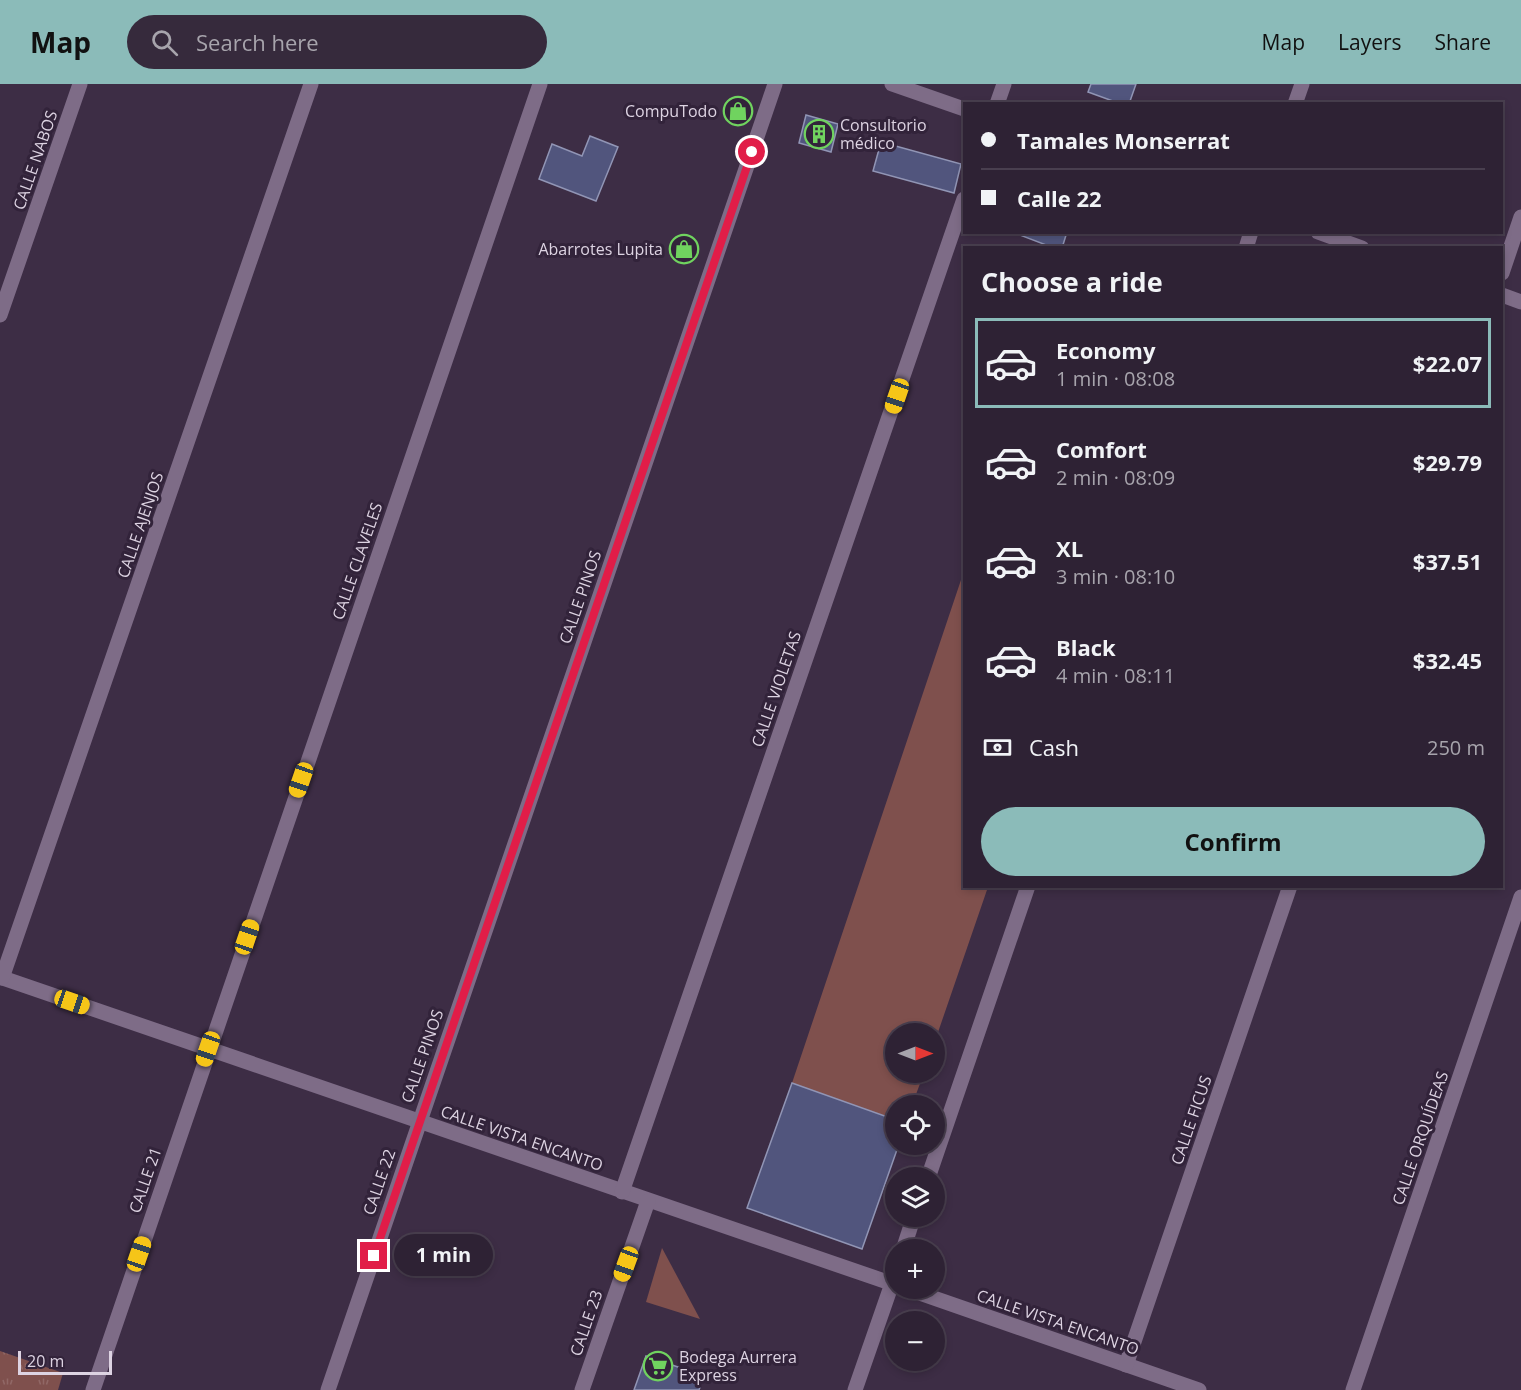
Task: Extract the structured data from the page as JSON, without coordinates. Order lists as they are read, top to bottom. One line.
{"streets":{"street":["CALLE NABOS","CALLE AJENJOS","CALLE CLAVELES","CALLE PINOS","CALLE VIOLETAS","CALLE FICUS","CALLE VISTA ENCANTO","CALLE ORQUÍDEAS","CALLE 21","CALLE 22","CALLE 23"]},"crossings":[["CALLE AJENJOS","CALLE VISTA ENCANTO"],["CALLE CLAVELES","CALLE VISTA ENCANTO"],["CALLE CLAVELES","CALLE 21"],["CALLE PINOS","CALLE VISTA ENCANTO"],["CALLE PINOS","CALLE 22"],["CALLE VIOLETAS","CALLE VISTA ENCANTO"],["CALLE FICUS","CALLE VISTA ENCANTO"],["CALLE VISTA ENCANTO","CALLE 21"],["CALLE VISTA ENCANTO","CALLE 22"],["CALLE VISTA ENCANTO","CALLE 23"]],"places":{"shop":["CompuTodo","Abarrotes Lupita"],"building":["Consultorio médico"],"supermarket":["Bodega Aurrera Express"]},"scale_bar":"20 m","north":"right","page":{"header":"Map","search":"Search here","nav":["Map","Layers","Share"],"banner":["Tamales Monserrat","Calle 22"],"heading":"Choose a ride","list":[{"name":"Economy","note":"1 min · 08:08","value":"$22.07"},{"name":"Comfort","note":"2 min · 08:09","value":"$29.79"},{"name":"XL","note":"3 min · 08:10","value":"$37.51"},{"name":"Black","note":"4 min · 08:11","value":"$32.45"}],"pay":["Cash","250 m"],"buttons":"Confirm","map_buttons":["+","−"],"bubble":"1 min","scale":"20 m"}}
